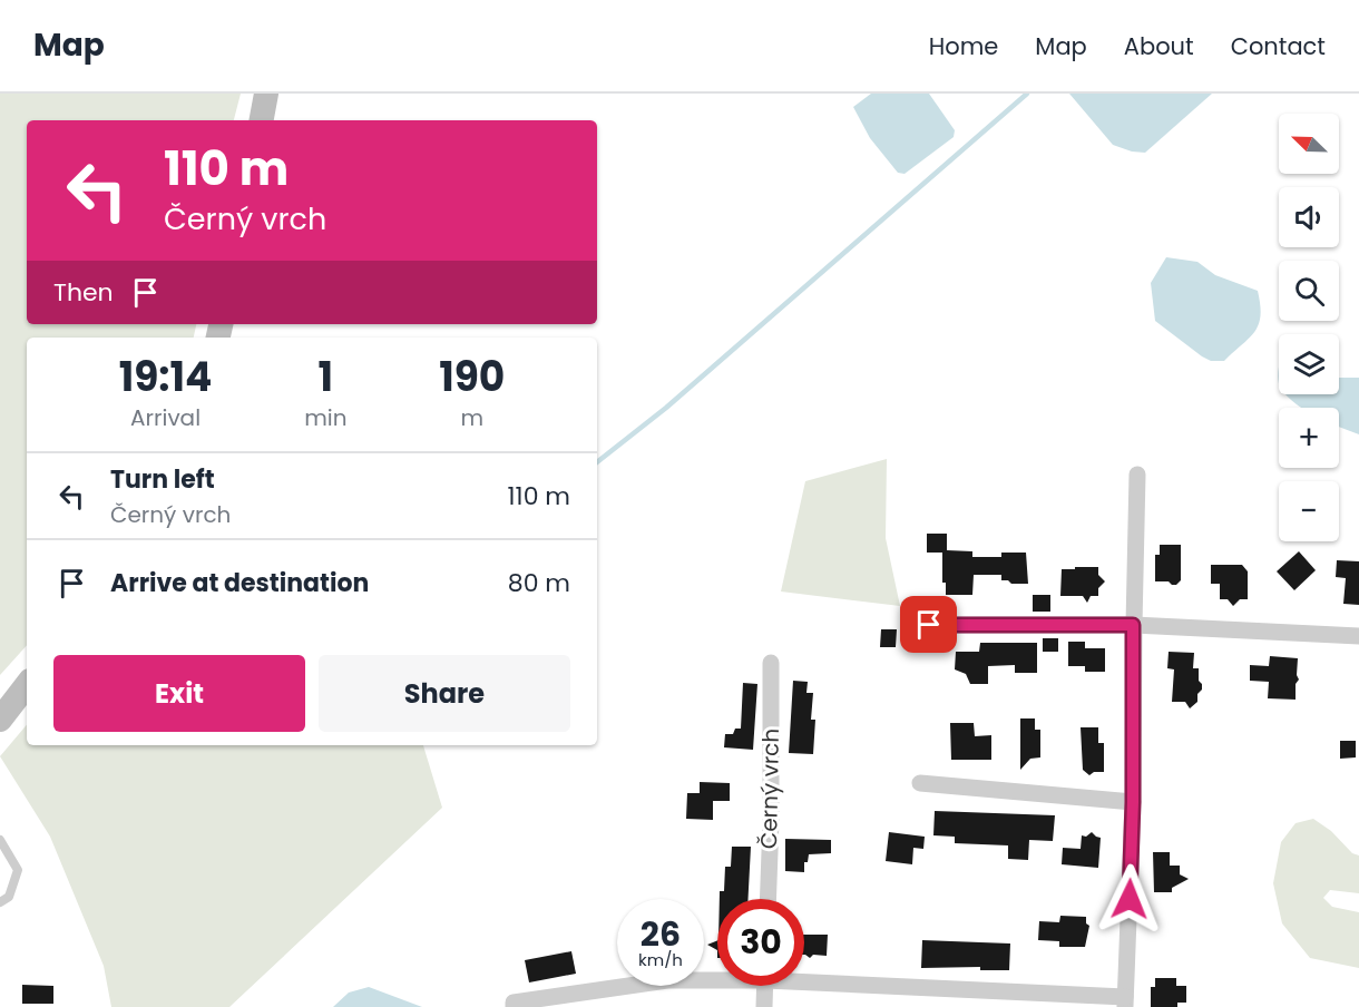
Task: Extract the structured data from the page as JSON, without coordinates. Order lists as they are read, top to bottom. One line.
{"streets":{"street":["Černý vrch"]},"north":"top left","page":{"header":"Map","nav":["Home","Map","About","Contact"],"map_buttons":["+","−"],"turn":["110 m","Černý vrch"],"then":"Then","eta":["19:14","Arrival","1","min","190","m"],"list":[{"name":"Turn left","note":"Černý vrch","value":"110 m"},{"name":"Arrive at destination","value":"80 m"}],"buttons":["Exit","Share"],"speed":"26 km/h","limit":"30"}}
